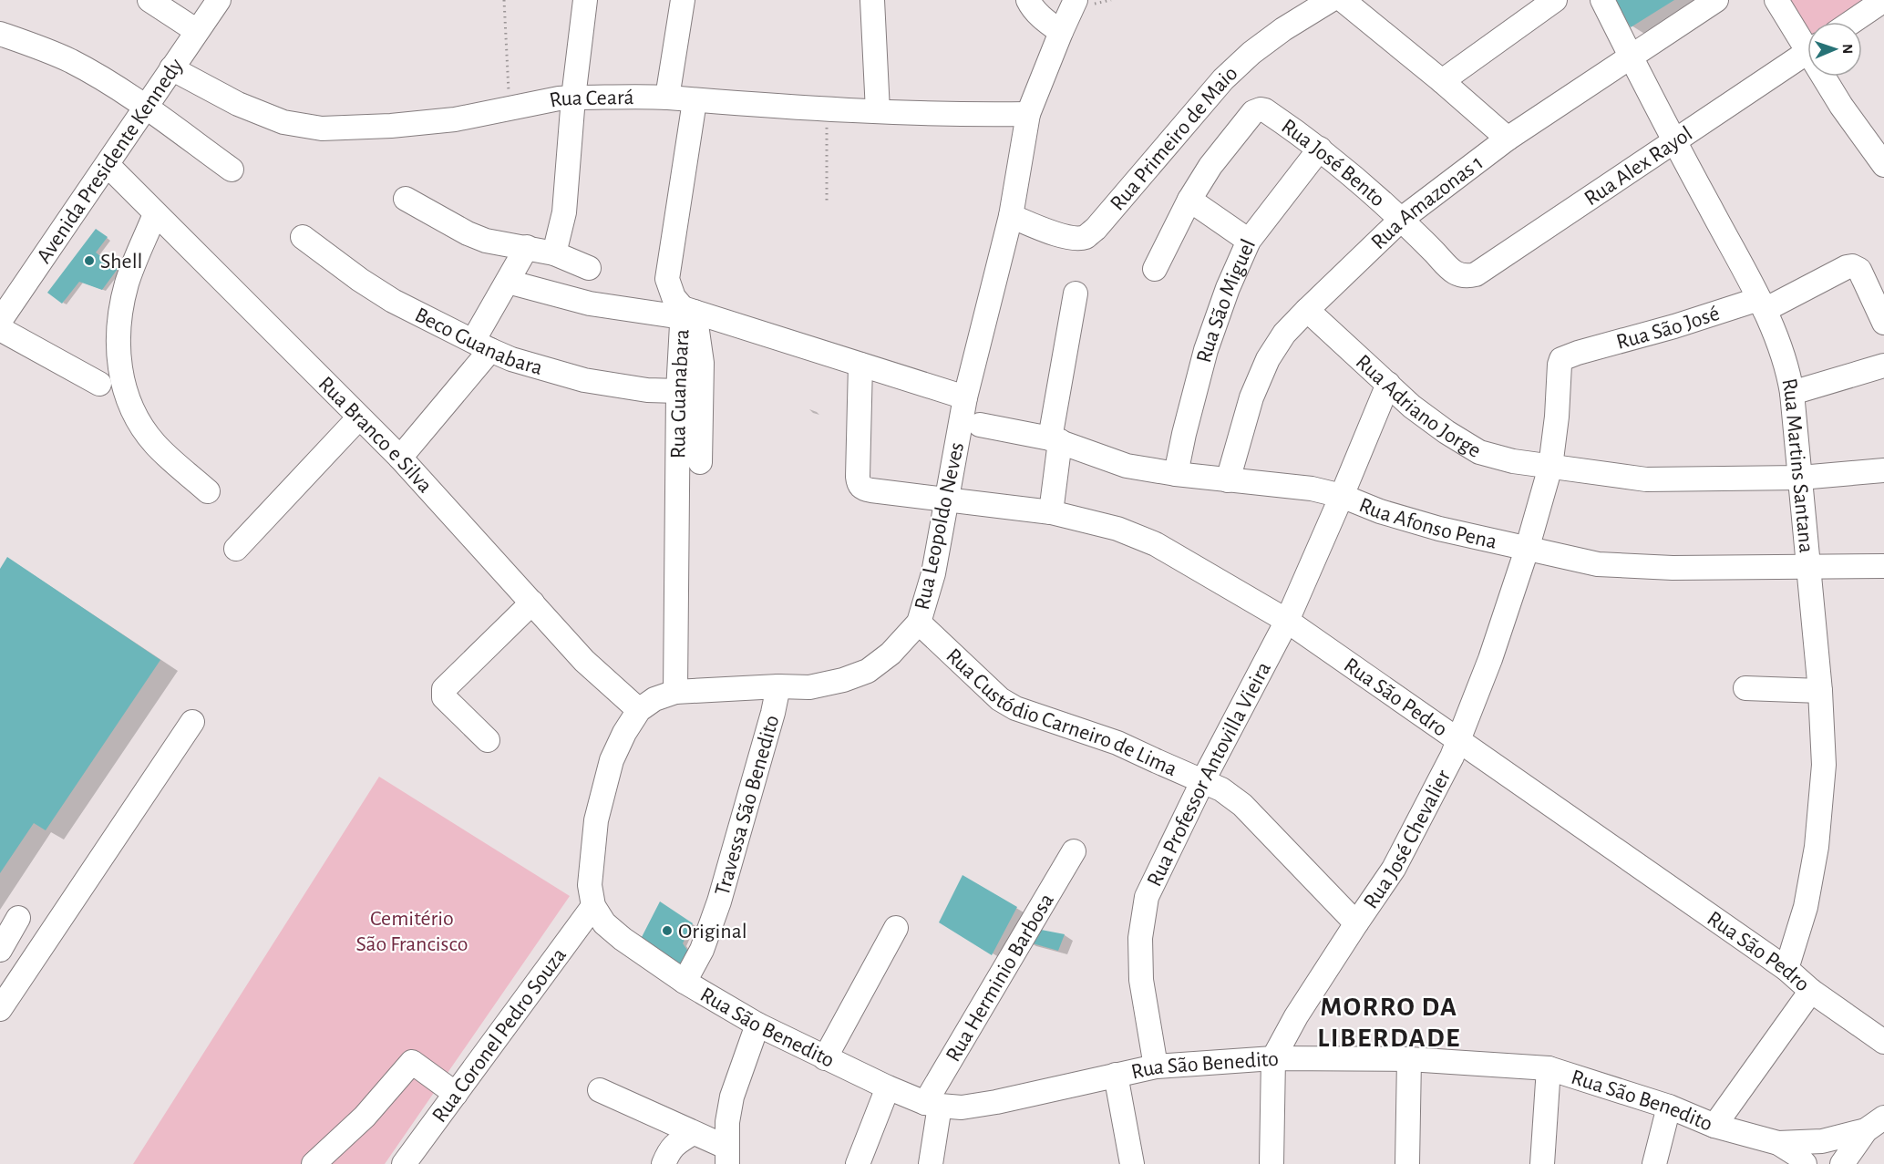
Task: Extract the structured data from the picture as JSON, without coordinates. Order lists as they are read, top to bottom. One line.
{"streets":{"street":["Rua Ceará","Rua Primeiro de Maio","Avenida Presidente Kennedy","Rua José Bento","Rua Alex Rayol","Rua Amazonas 1","Rua São Miguel","Rua São José","Beco Guanabara","Rua Guanabara","Rua Adriano Jorge","Rua Branco e Silva","Rua Martins Santana","Rua Afonso Pena","Rua Leopoldo Neves","Rua São Pedro","Rua Custódio Carneiro de Lima","Rua Professor Antovilla Vieira","Travessa São Benedito","Rua José Chevalier","Rua Herminio Barbosa","Rua São Benedito","Rua Coronel Pedro Souza"]},"crossings":[["Rua Ceará","Avenida Presidente Kennedy"],["Rua Ceará","Rua Guanabara"],["Rua Ceará","Rua Leopoldo Neves"],["Rua Primeiro de Maio","Rua Leopoldo Neves"],["Avenida Presidente Kennedy","Rua Branco e Silva"],["Rua José Bento","Rua Alex Rayol"],["Rua José Bento","Rua Amazonas 1"],["Rua José Bento","Rua São Miguel"],["Rua Alex Rayol","Rua Martins Santana"],["Rua Amazonas 1","Rua Adriano Jorge"],["Rua Amazonas 1","Rua Martins Santana"],["Rua Amazonas 1","Rua Afonso Pena"],["Rua São Miguel","Rua Afonso Pena"],["Rua São José","Rua Martins Santana"],["Rua São José","Rua José Chevalier"],["Beco Guanabara","Rua Guanabara"],["Rua Guanabara","Rua Leopoldo Neves"],["Rua Adriano Jorge","Rua Martins Santana"],["Rua Adriano Jorge","Rua Professor Antovilla Vieira"],["Rua Adriano Jorge","Rua José Chevalier"],["Rua Branco e Silva","Rua Leopoldo Neves"],["Rua Martins Santana","Rua Afonso Pena"],["Rua Martins Santana","Rua São Pedro"],["Rua Afonso Pena","Rua Professor Antovilla Vieira"],["Rua Afonso Pena","Rua José Chevalier"],["Rua Leopoldo Neves","Rua São Pedro"],["Rua Leopoldo Neves","Rua Custódio Carneiro de Lima"],["Rua Leopoldo Neves","Travessa São Benedito"],["Rua Leopoldo Neves","Rua São Benedito"],["Rua Leopoldo Neves","Rua Coronel Pedro Souza"],["Rua São Pedro","Rua Professor Antovilla Vieira"],["Rua São Pedro","Rua José Chevalier"],["Rua Custódio Carneiro de Lima","Rua Professor Antovilla Vieira"],["Rua Custódio Carneiro de Lima","Rua José Chevalier"],["Rua Professor Antovilla Vieira","Rua São Benedito"],["Travessa São Benedito","Rua São Benedito"],["Rua José Chevalier","Rua São Benedito"],["Rua Herminio Barbosa","Rua São Benedito"],["Rua São Benedito","Rua Coronel Pedro Souza"]],"districts":["MORRO DA LIBERDADE"],"parks":["Cemitério São Francisco"],"places":["Shell","Original"],"north":"right"}
